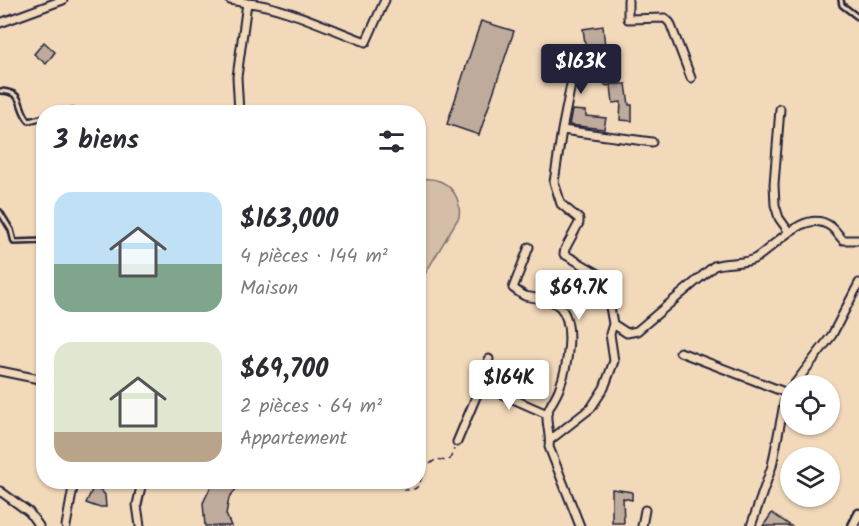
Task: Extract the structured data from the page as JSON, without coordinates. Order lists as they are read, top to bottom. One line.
{"page":{"price":["$163K","$69.7K","$164K"],"heading":"3 biens","list":[{"name":"$163,000","note":"4 pièces · 144 m² · Maison"},{"name":"$69,700","note":"2 pièces · 64 m² · Appartement"}]}}
